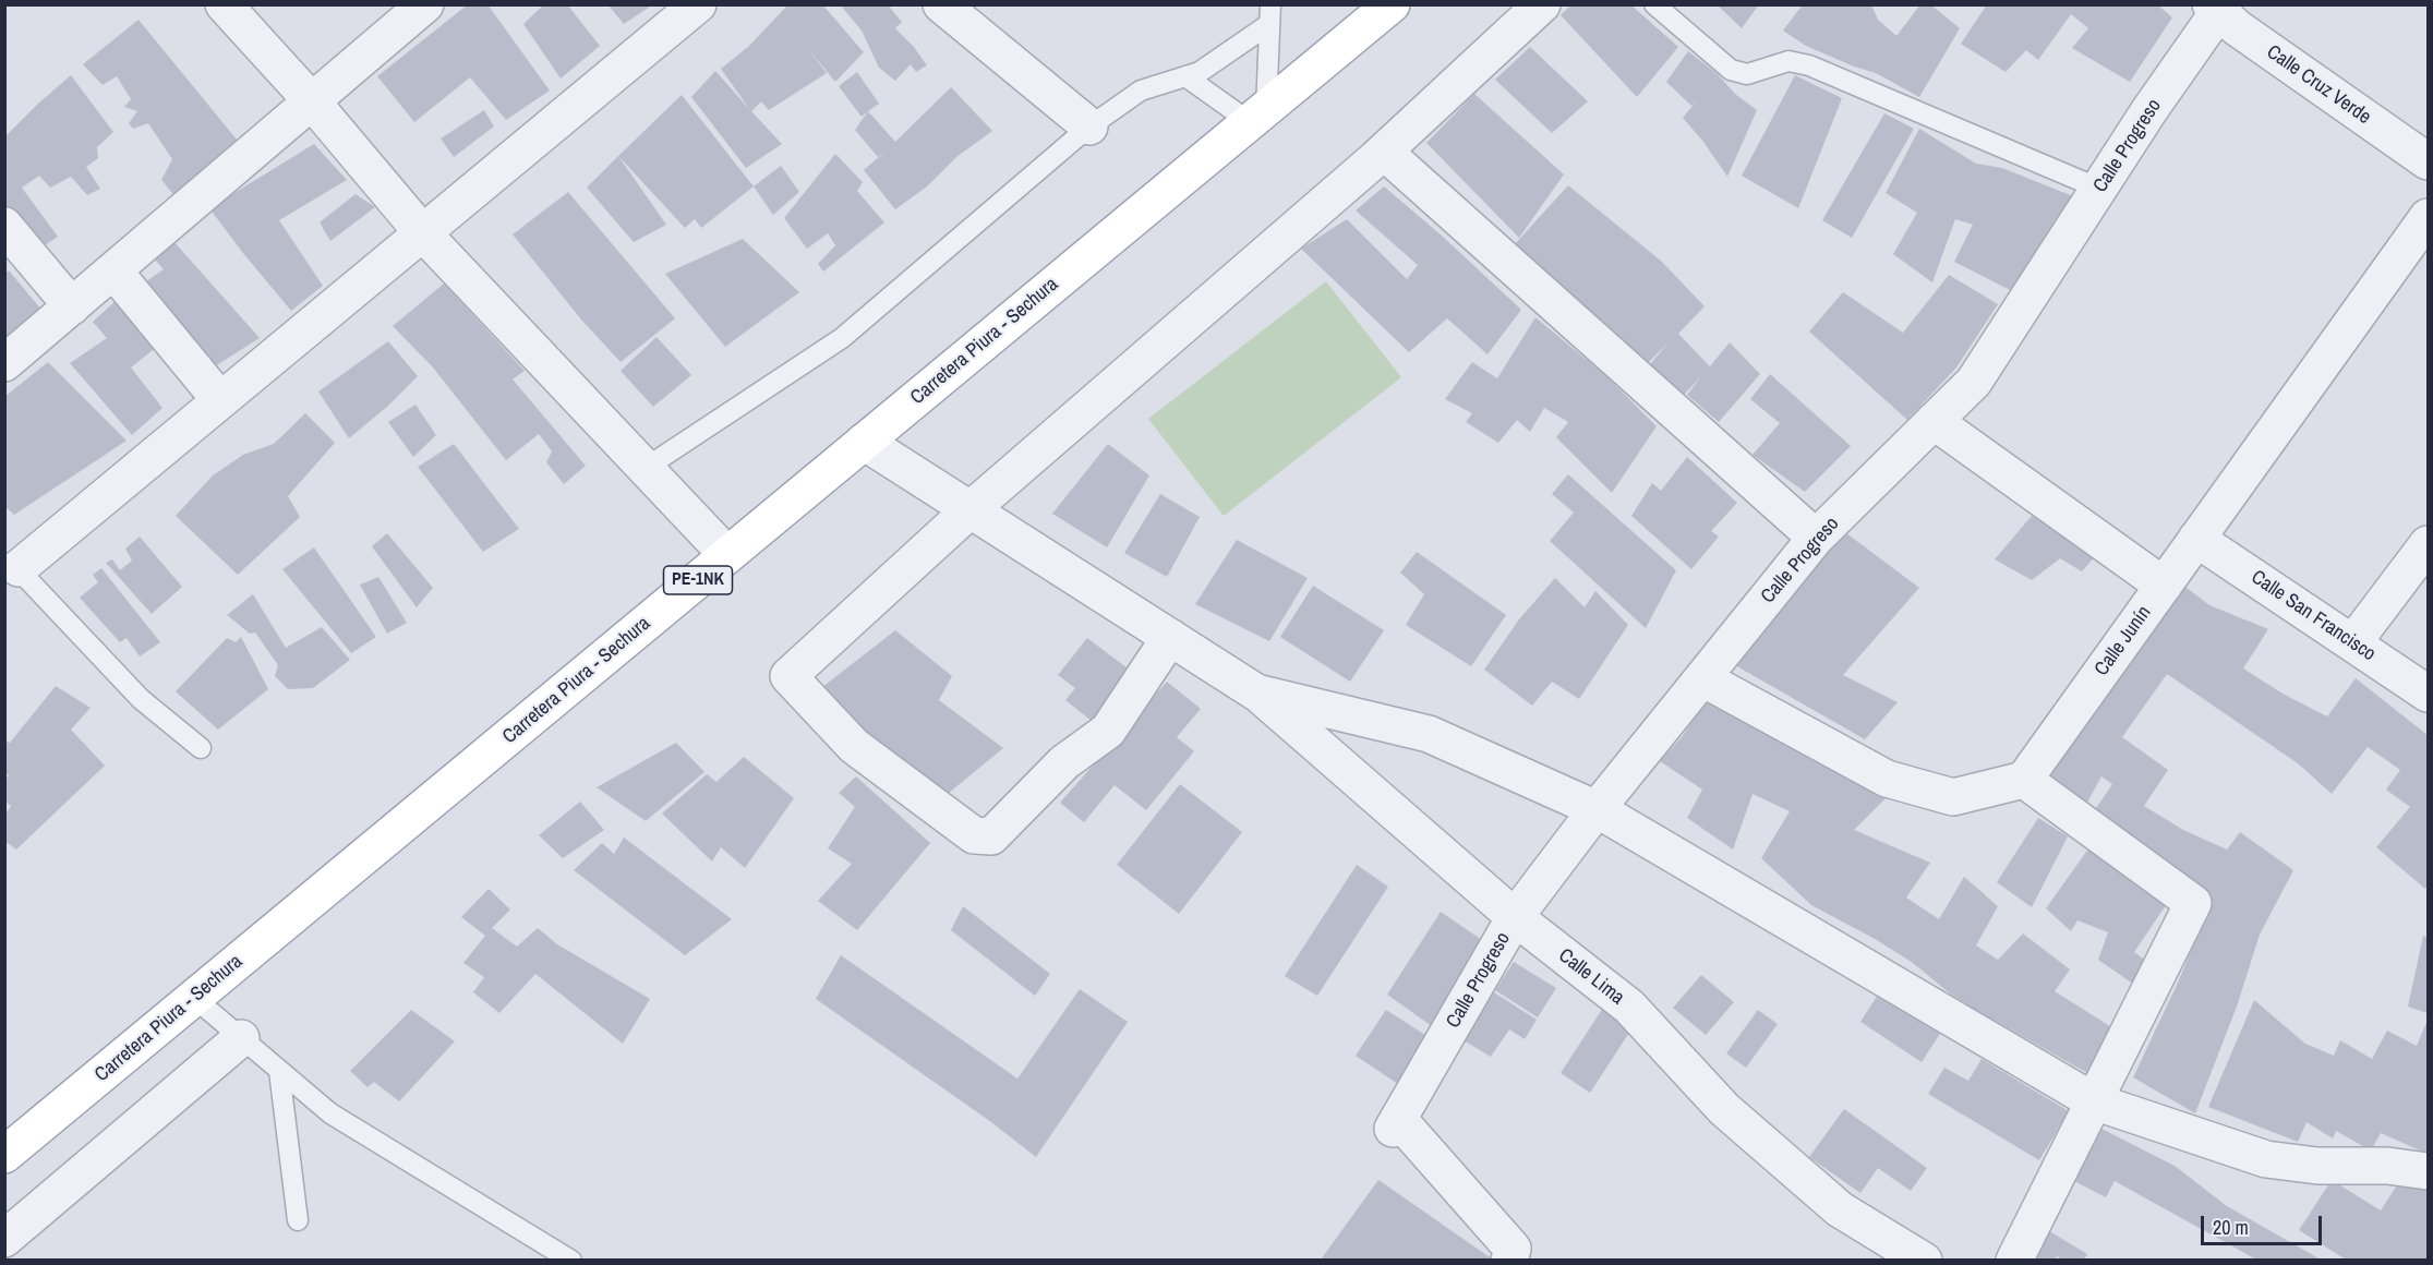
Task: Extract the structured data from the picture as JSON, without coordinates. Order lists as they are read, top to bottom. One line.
{"streets":{"main road":["Carretera Piura - Sechura","PE-1NK"],"street":["Calle Cruz Verde","Calle Progreso","Calle San Francisco","Calle Junín","Calle Lima"]},"crossings":[["Calle Cruz Verde","Calle Progreso"],["Calle Progreso","Calle Lima"],["Calle San Francisco","Calle Junín"]],"scale_bar":"20 m"}
